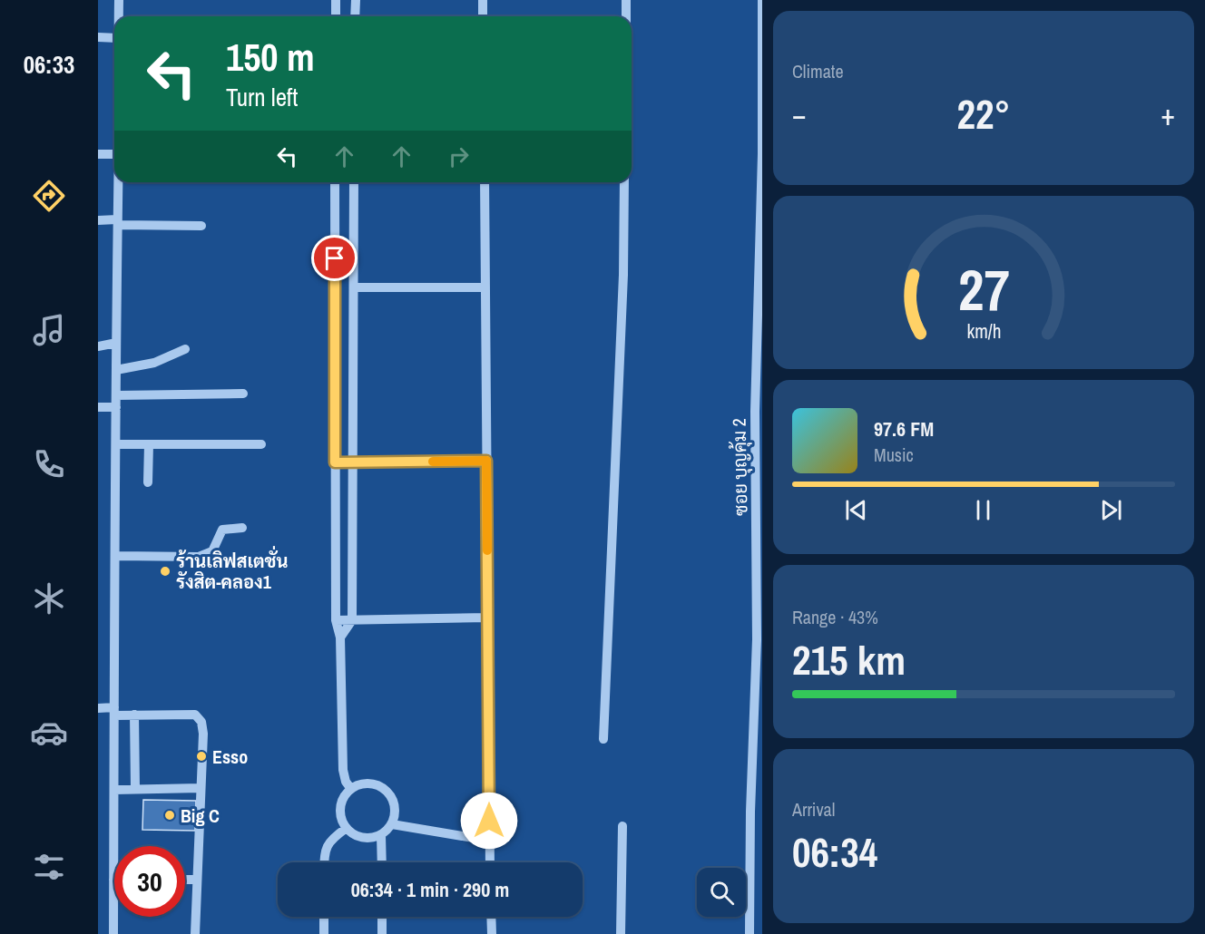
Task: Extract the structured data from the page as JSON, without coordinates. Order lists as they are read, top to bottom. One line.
{"streets":{"street":["ซอย บุญคุ้ม 2"]},"places":["ร้านเลิฟสเตชั่น รังสิต-คลอง1","Esso","Big C"],"page":{"tabs":"06:33","tile":["Climate",["Range · 43%","215 km"],["Arrival","06:34"]],"turn":["150 m","Turn left"],"heat":["−","22°","+"],"song":["97.6 FM","Music"],"limit":"30","trip":"06:34 · 1 min · 290 m","gauge":["27","km/h"]}}
